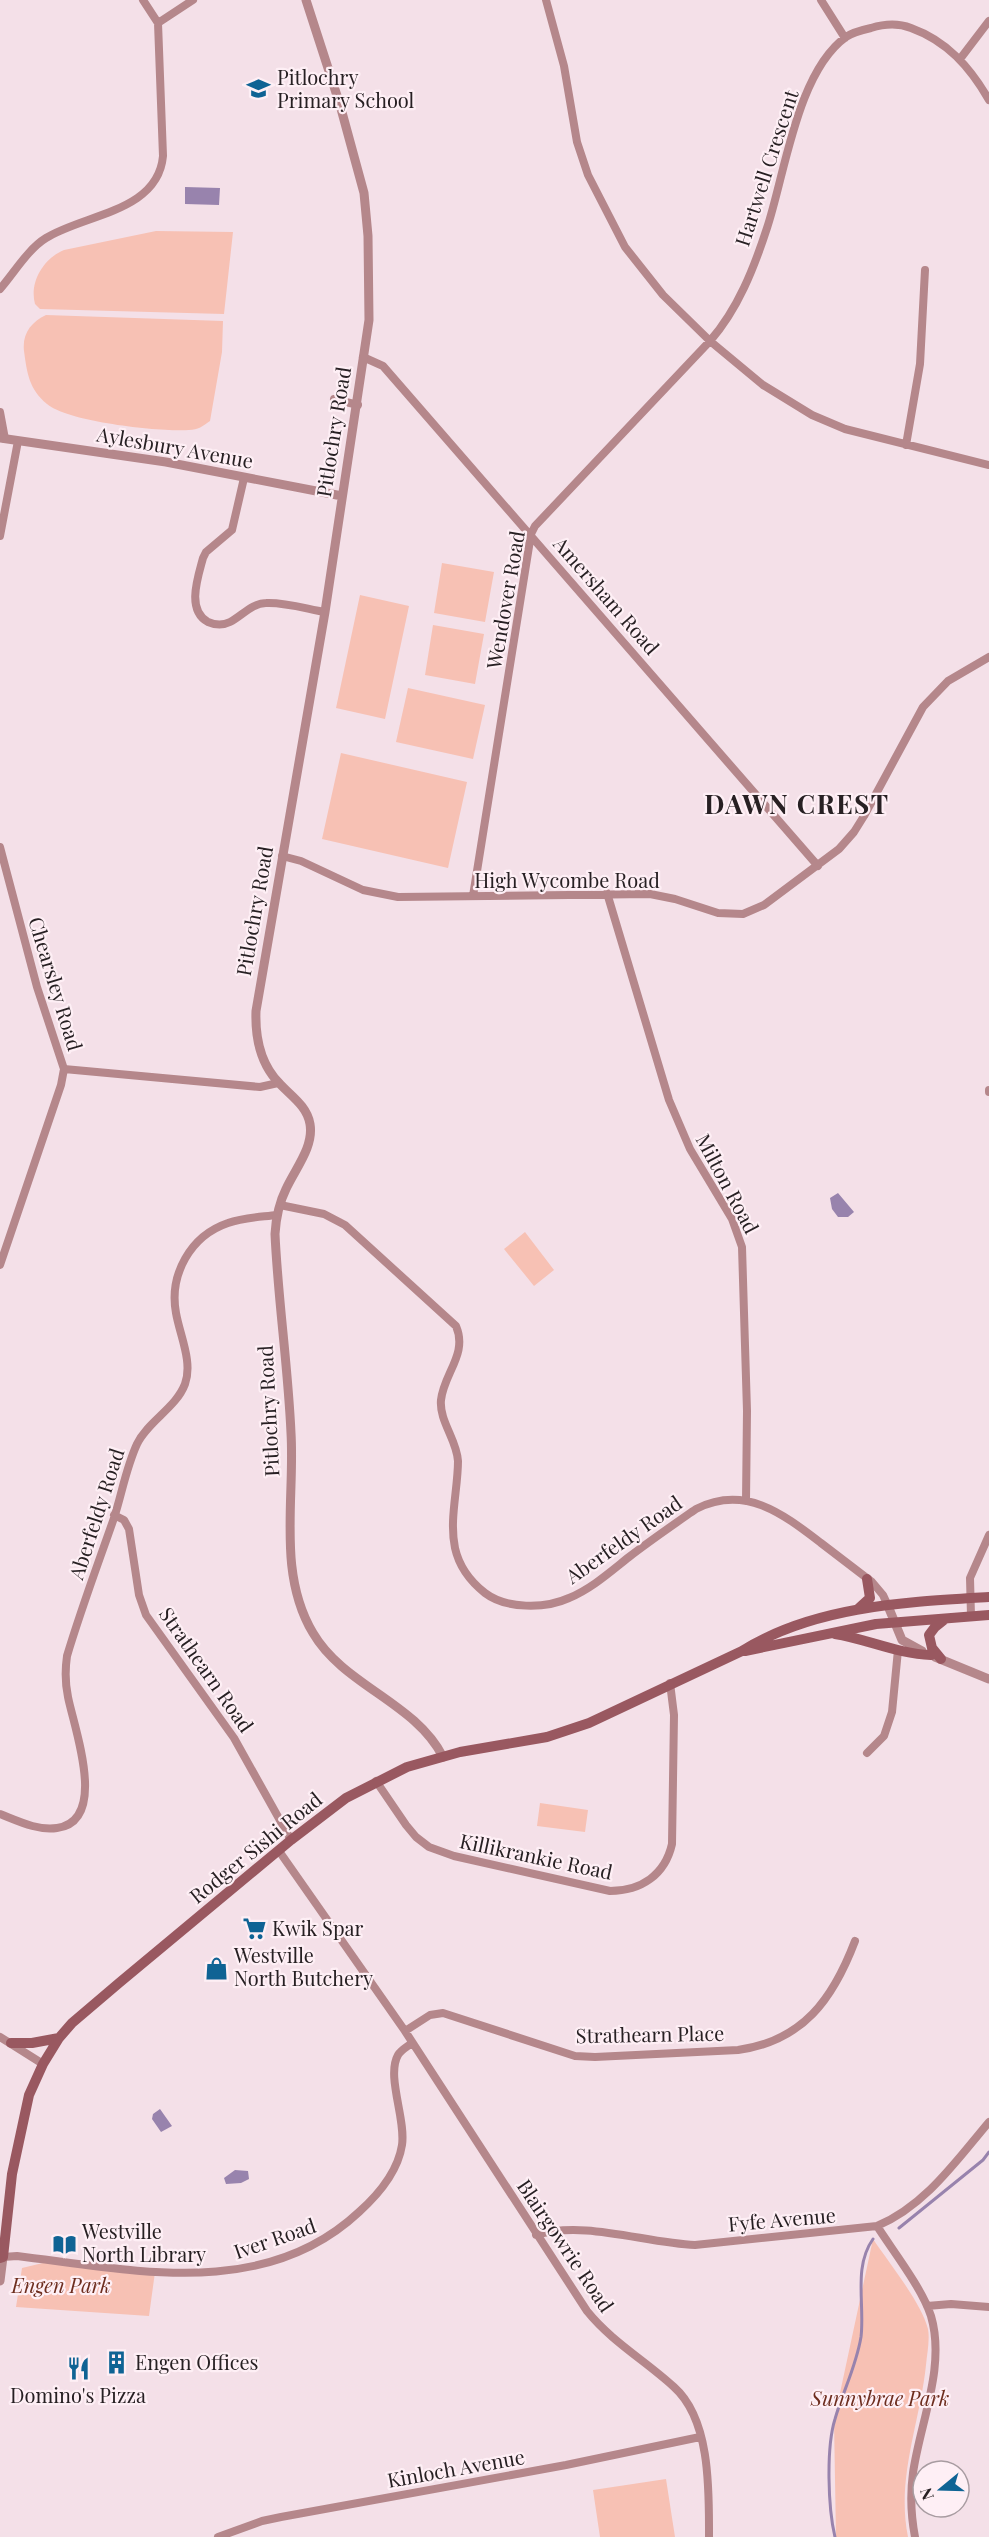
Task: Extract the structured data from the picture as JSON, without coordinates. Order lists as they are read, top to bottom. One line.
{"streets":{"main road":["Rodger Sishi Road"],"street":["Hartwell Crescent","Pitlochry Road","Aylesbury Avenue","Amersham Road","Wendover Road","High Wycombe Road","Chearsley Road","Milton Road","Aberfeldy Road","Strathearn Road","Killikrankie Road","Strathearn Place","Fyfe Avenue","Iver Road","Blairgowrie Road","Kinloch Avenue"]},"crossings":[["Hartwell Crescent","Wendover Road"],["Pitlochry Road","Aylesbury Avenue"],["Pitlochry Road","Amersham Road"],["Pitlochry Road","High Wycombe Road"],["Pitlochry Road","Aberfeldy Road"],["Pitlochry Road","Rodger Sishi Road"],["Amersham Road","Wendover Road"],["Amersham Road","High Wycombe Road"],["Wendover Road","High Wycombe Road"],["High Wycombe Road","Milton Road"],["Milton Road","Aberfeldy Road"],["Aberfeldy Road","Strathearn Road"],["Aberfeldy Road","Rodger Sishi Road"],["Strathearn Road","Rodger Sishi Road"],["Rodger Sishi Road","Killikrankie Road"],["Rodger Sishi Road","Iver Road"],["Strathearn Place","Blairgowrie Road"],["Fyfe Avenue","Blairgowrie Road"],["Iver Road","Blairgowrie Road"],["Blairgowrie Road","Kinloch Avenue"]],"districts":["DAWN CREST"],"parks":["Engen Park","Sunnybrae Park"],"places":{"school or university":["Pitlochry Primary School"],"supermarket":["Kwik Spar"],"shop":["Westville North Butchery"],"library":["Westville North Library"],"building":["Engen Offices"],"restaurant":["Domino's Pizza"]},"north":"left"}
